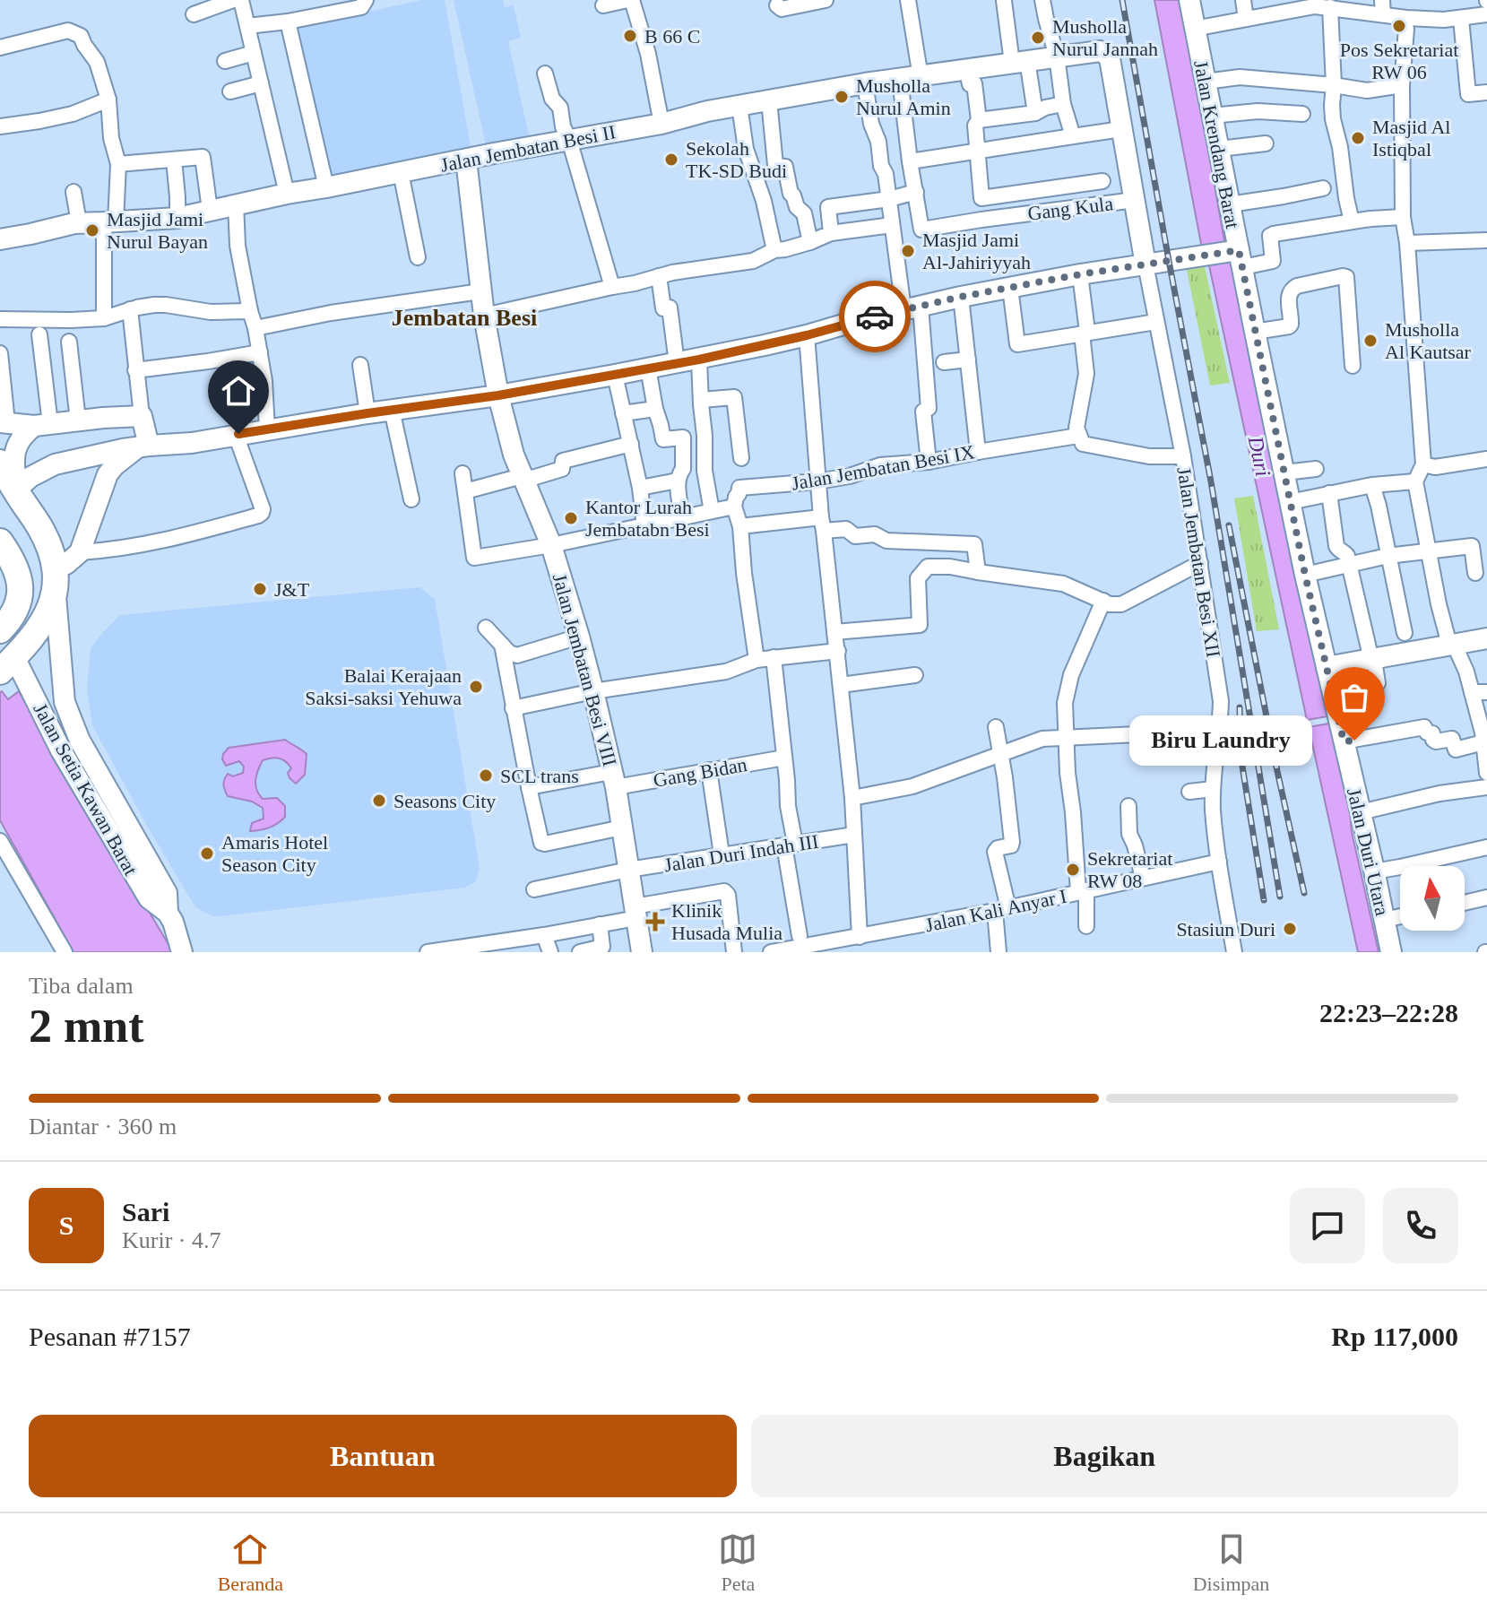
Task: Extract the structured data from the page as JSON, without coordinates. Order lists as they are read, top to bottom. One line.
{"streets":{"street":["Jalan Krendang Barat","Jalan Jembatan Besi II","Gang Kula","Jalan Jembatan Besi IX","Jalan Jembatan Besi XII","Jalan Jembatan Besi VIII","Gang Bidan","Jalan Setia Kawan Barat","Jalan Duri Utara","Jalan Duri Indah III","Jalan Kali Anyar I"]},"crossings":[["Jalan Krendang Barat","Jalan Duri Utara"],["Jalan Jembatan Besi II","Gang Kula"],["Jalan Jembatan Besi II","Jalan Jembatan Besi XII"],["Jalan Jembatan Besi II","Jalan Jembatan Besi VIII"],["Jalan Jembatan Besi XII","Jalan Kali Anyar I"],["Jalan Jembatan Besi VIII","Gang Bidan"],["Jalan Jembatan Besi VIII","Jalan Duri Indah III"]],"districts":["Jembatan Besi"],"water":["Duri"],"places":{"other":["Pos Sekretariat RW 06","B 66 C","Musholla Nurul Jannah","Musholla Nurul Amin","Masjid Al Istiqbal","Sekolah TK-SD Budi","Masjid Jami Nurul Bayan","Masjid Jami Al-Jahiriyyah","Musholla Al Kautsar","Kantor Lurah Jembatabn Besi","J&T","Balai Kerajaan Saksi-saksi Yehuwa","Biru Laundry","SCL trans","Seasons City","Amaris Hotel Season City","Sekretariat RW 08","Stasiun Duri"],"health":["Klinik Husada Mulia"]},"north":"top","page":{"bubble":"Biru Laundry","heading":["2 mnt","Tiba dalam","22:23–22:28"],"panel":["Sari","Kurir · 4.7","Pesanan #7157","Rp 117,000"],"bar":"Diantar · 360 m","round":"S","buttons":["Bantuan","Bagikan"],"tabs":["Beranda","Peta","Disimpan"]}}
